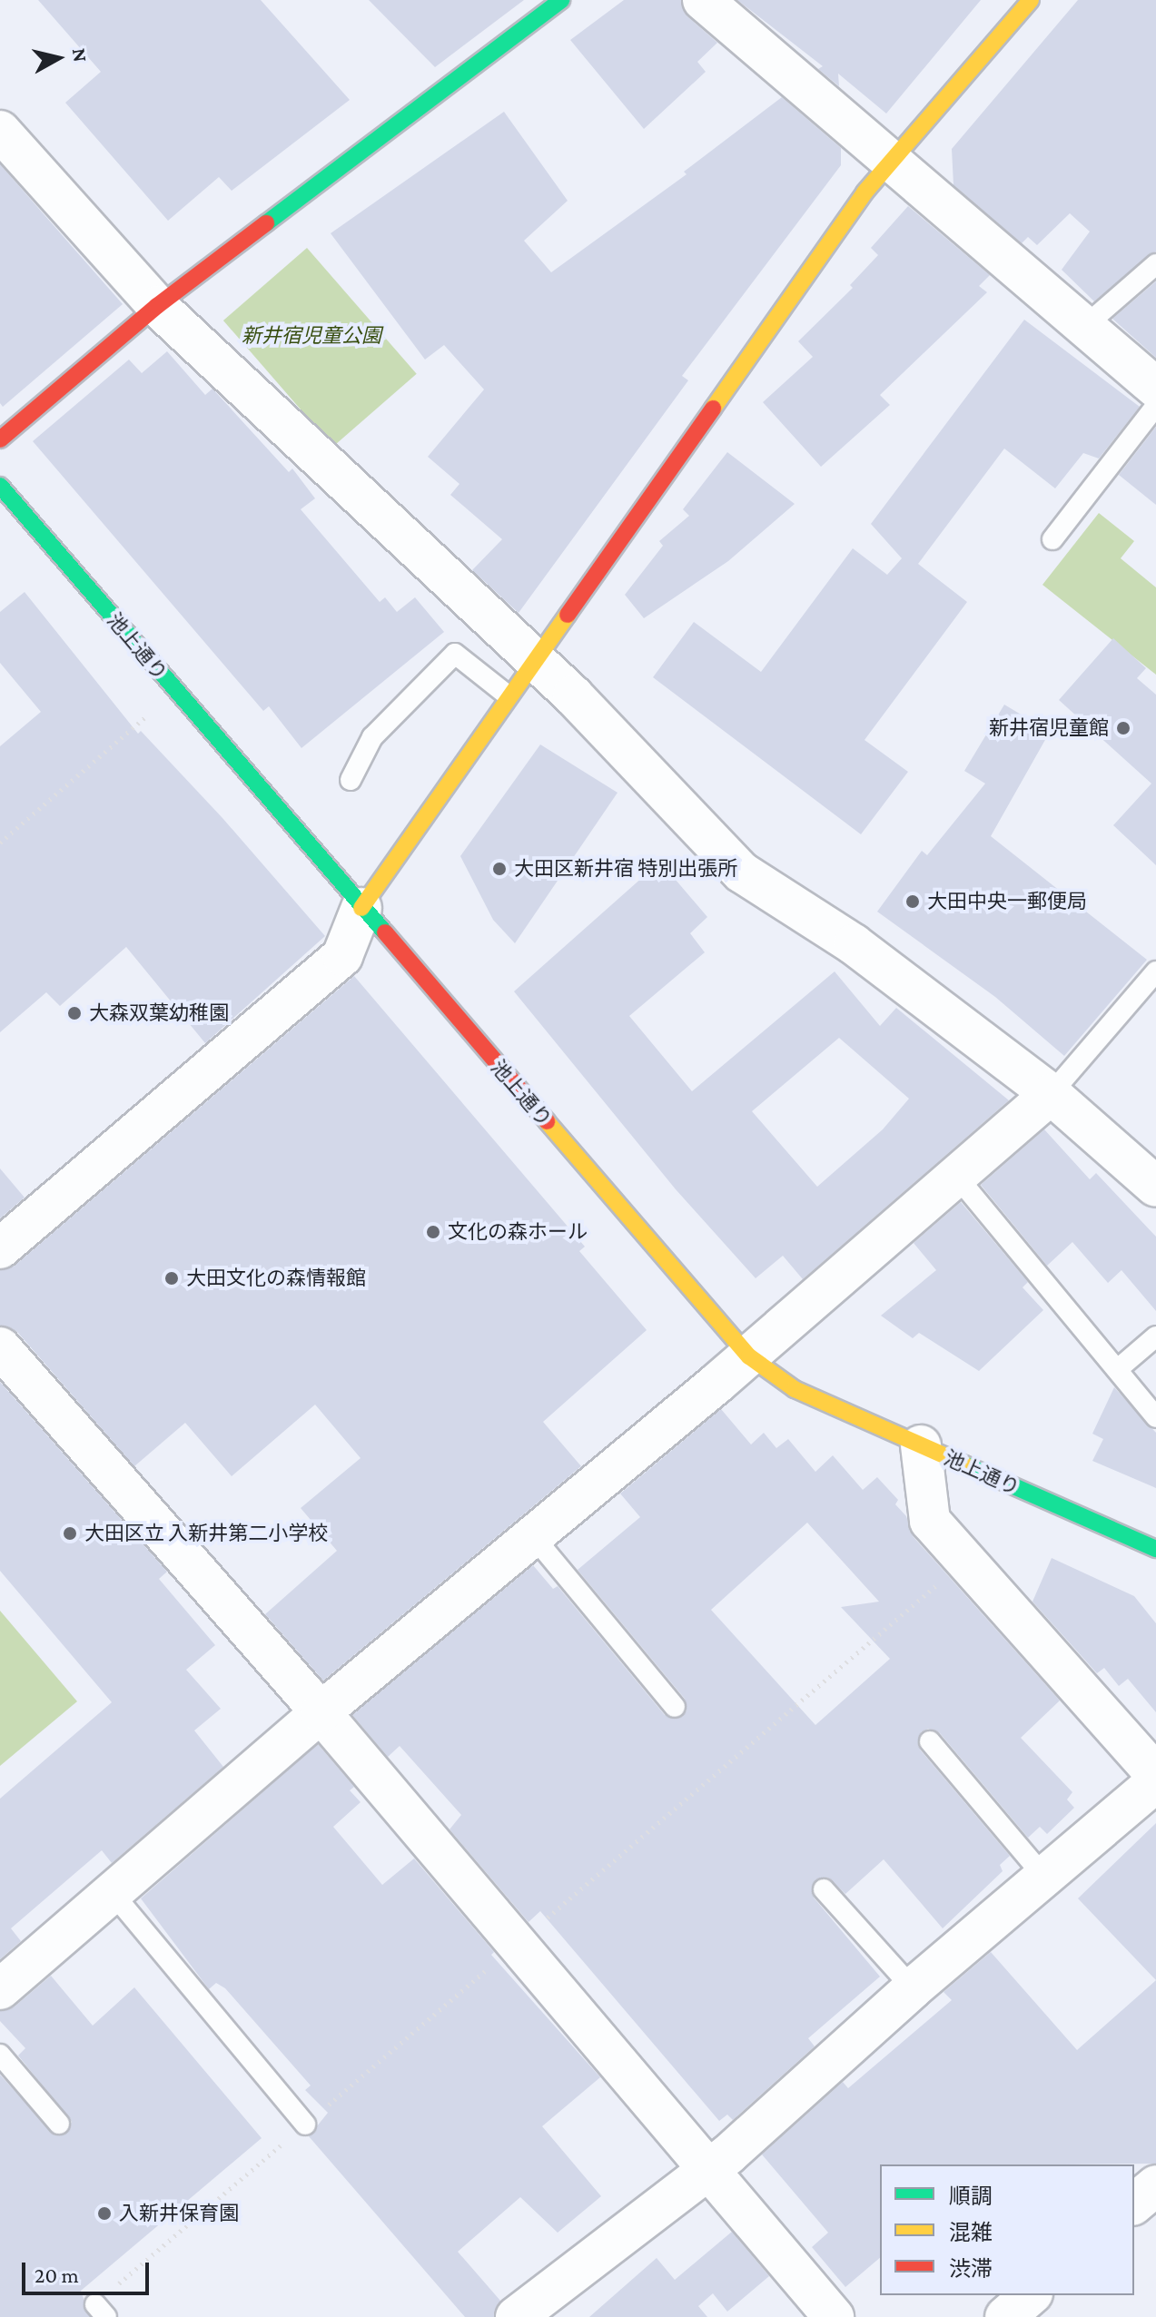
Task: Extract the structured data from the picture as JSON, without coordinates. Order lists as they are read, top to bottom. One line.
{"streets":{"street":["池上通り"]},"parks":["新井宿児童公園"],"places":["新井宿児童館","大田区新井宿 特別出張所","大田中央一郵便局","大森双葉幼稚園","文化の森ホール","大田文化の森情報館","大田区立 入新井第二小学校","入新井保育園"],"legend":["順調","混雑","渋滞"],"scale_bar":"20 m","north":"right"}
